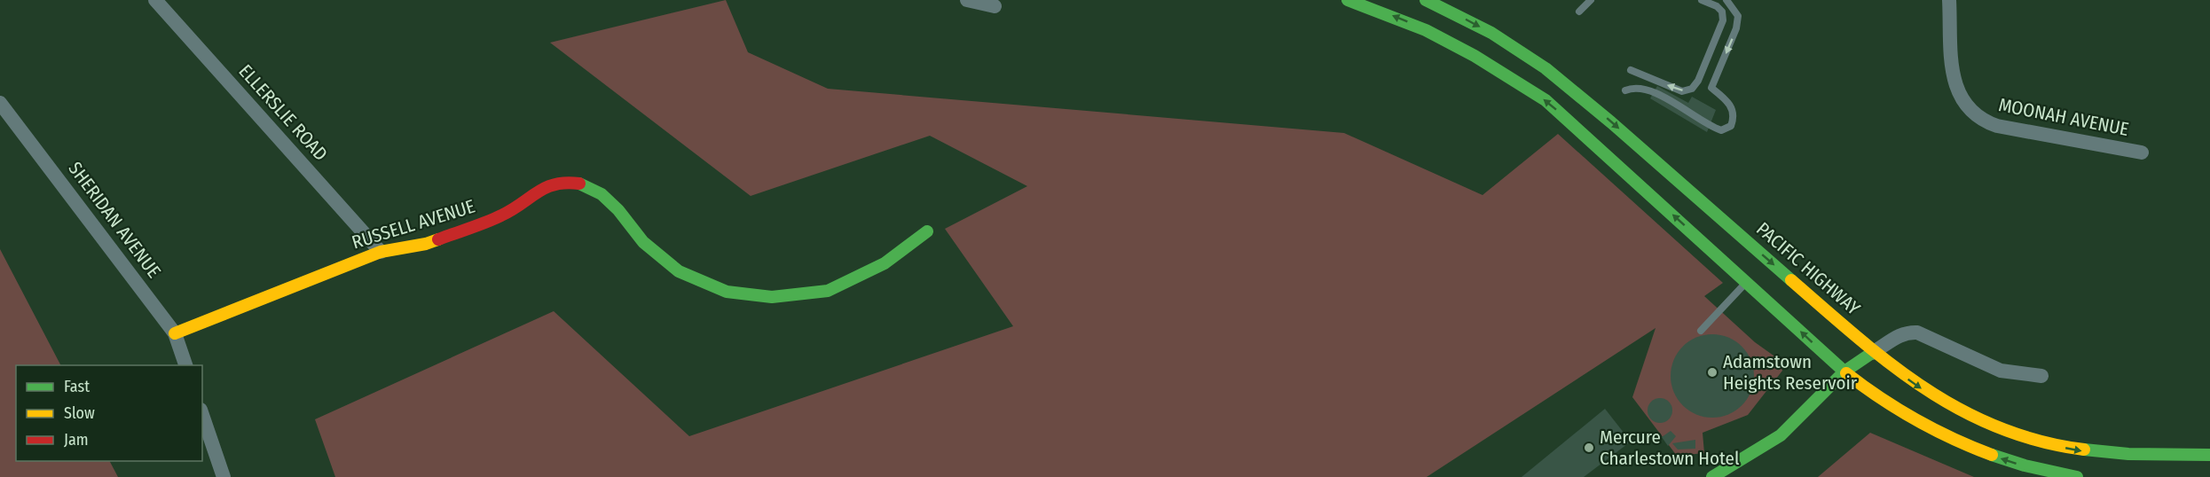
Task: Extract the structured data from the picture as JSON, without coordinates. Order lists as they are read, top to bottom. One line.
{"streets":{"main road":["RUSSELL AVENUE","PACIFIC HIGHWAY"],"street":["ELLERSLIE ROAD","MOONAH AVENUE","SHERIDAN AVENUE"]},"crossings":[["ELLERSLIE ROAD","RUSSELL AVENUE"],["SHERIDAN AVENUE","RUSSELL AVENUE"]],"places":["Adamstown Heights Reservoir","Mercure Charlestown Hotel"],"legend":["Fast","Slow","Jam"]}
